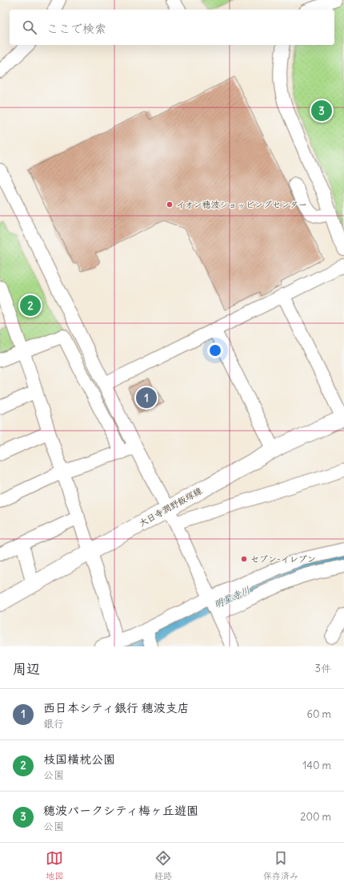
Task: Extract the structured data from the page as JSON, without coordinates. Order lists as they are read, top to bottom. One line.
{"streets":{"main road":["大日寺潤野飯塚線"]},"water":["明星寺川"],"places":["イオン穂波ショッピングセンター","セブン-イレブン"],"page":{"search":"ここで検索","pins":["3","2","1"],"heading":["周辺","3件"],"list":[{"mark":"1","name":"西日本シティ銀行 穂波支店","note":"銀行","value":"60 m"},{"mark":"2","name":"枝国横枕公園","note":"公園","value":"140 m"},{"mark":"3","name":"穂波パークシティ梅ヶ丘遊園","note":"公園","value":"200 m"}],"nav":["地図","経路","保存済み"]}}
